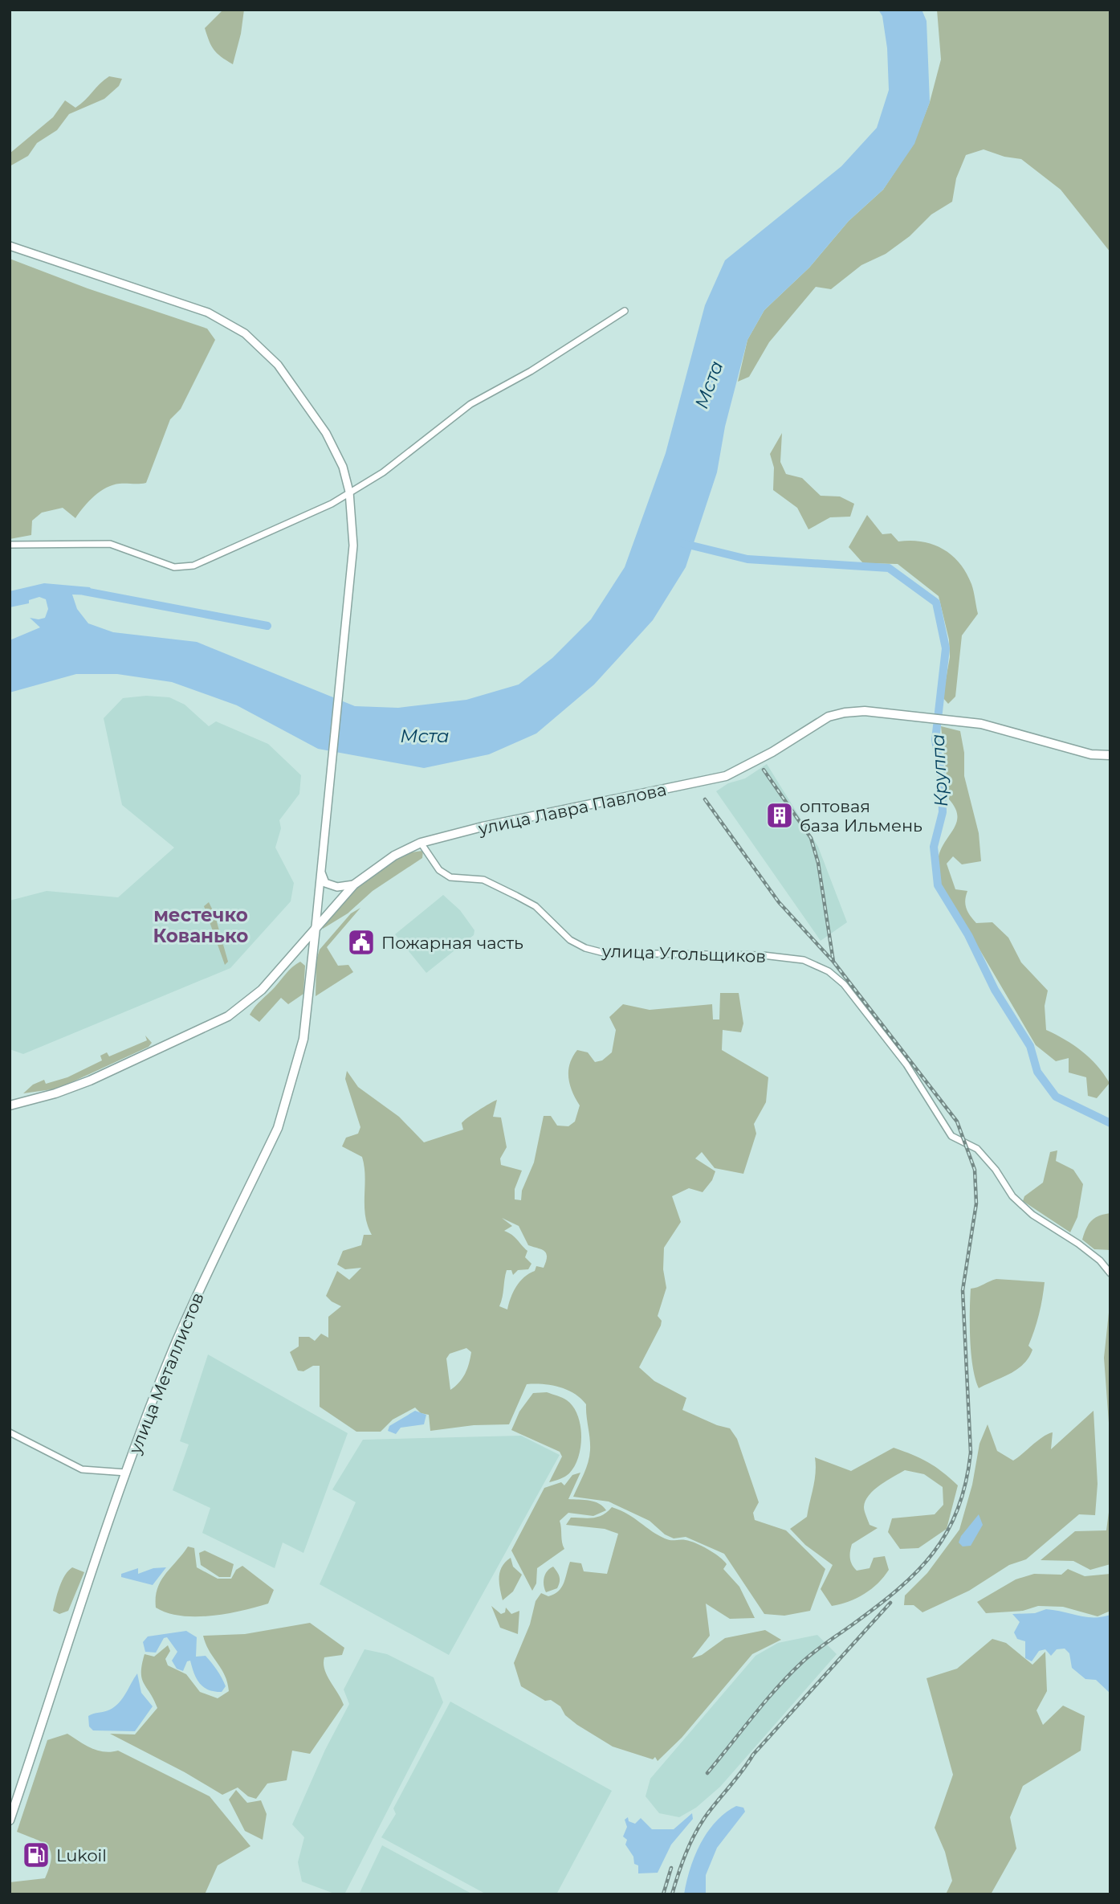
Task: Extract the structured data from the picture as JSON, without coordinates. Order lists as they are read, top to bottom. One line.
{"streets":{"main road":["улица Лавра Павлова","улица Металлистов"],"street":["улица Угольщиков"]},"crossings":[["улица Лавра Павлова","улица Угольщиков"],["улица Лавра Павлова","улица Металлистов"]],"districts":["местечко Кованько"],"water":["Мста","Круппа"],"places":{"building":["оптовая база Ильмень"],"public building":["Пожарная часть"],"fuel station":["Lukoil"]}}
